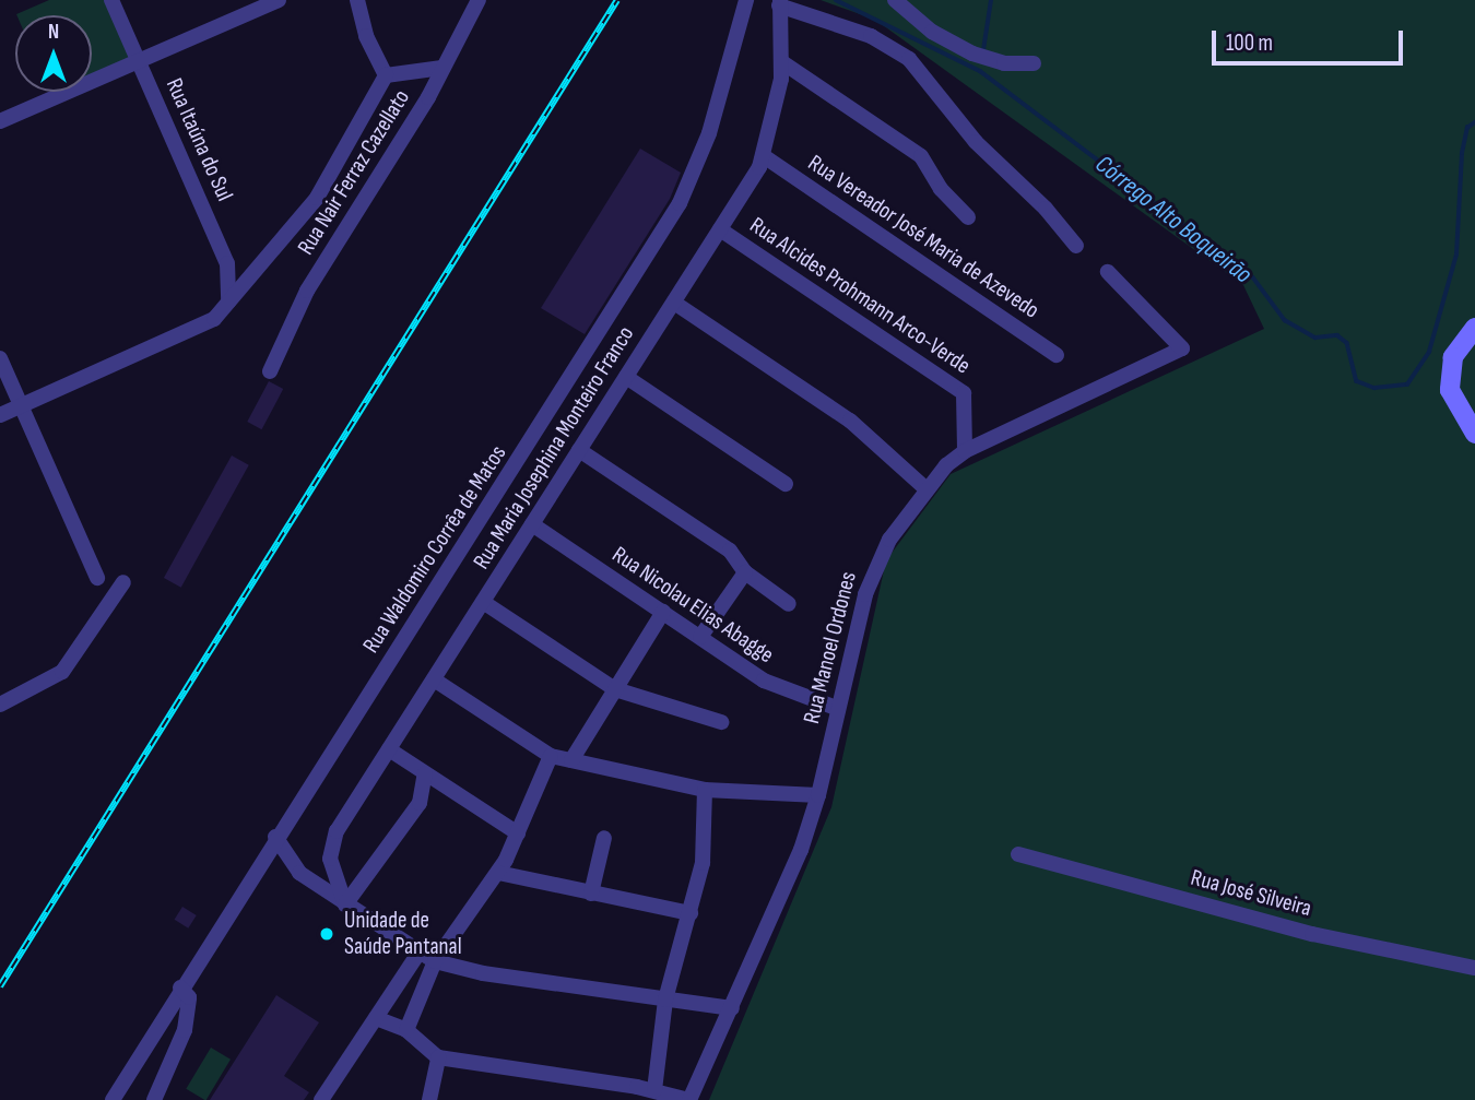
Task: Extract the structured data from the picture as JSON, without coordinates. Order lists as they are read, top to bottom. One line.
{"streets":{"street":["Rua Itaúna do Sul","Rua Nair Ferraz Cazellato","Rua Vereador José Maria de Azevedo","Rua Alcides Prohmann Arco-Verde","Rua Maria Josephina Monteiro Franco","Rua Waldomiro Corrêa de Matos","Rua Nicolau Elias Abagge","Rua Manoel Ordones","Rua José Silveira"]},"crossings":[["Rua Vereador José Maria de Azevedo","Rua Maria Josephina Monteiro Franco"],["Rua Alcides Prohmann Arco-Verde","Rua Maria Josephina Monteiro Franco"],["Rua Alcides Prohmann Arco-Verde","Rua Manoel Ordones"],["Rua Maria Josephina Monteiro Franco","Rua Nicolau Elias Abagge"],["Rua Nicolau Elias Abagge","Rua Manoel Ordones"]],"water":["Córrego Alto Boqueirão"],"places":["Unidade de Saúde Pantanal"],"scale_bar":"100 m","north":"top"}
